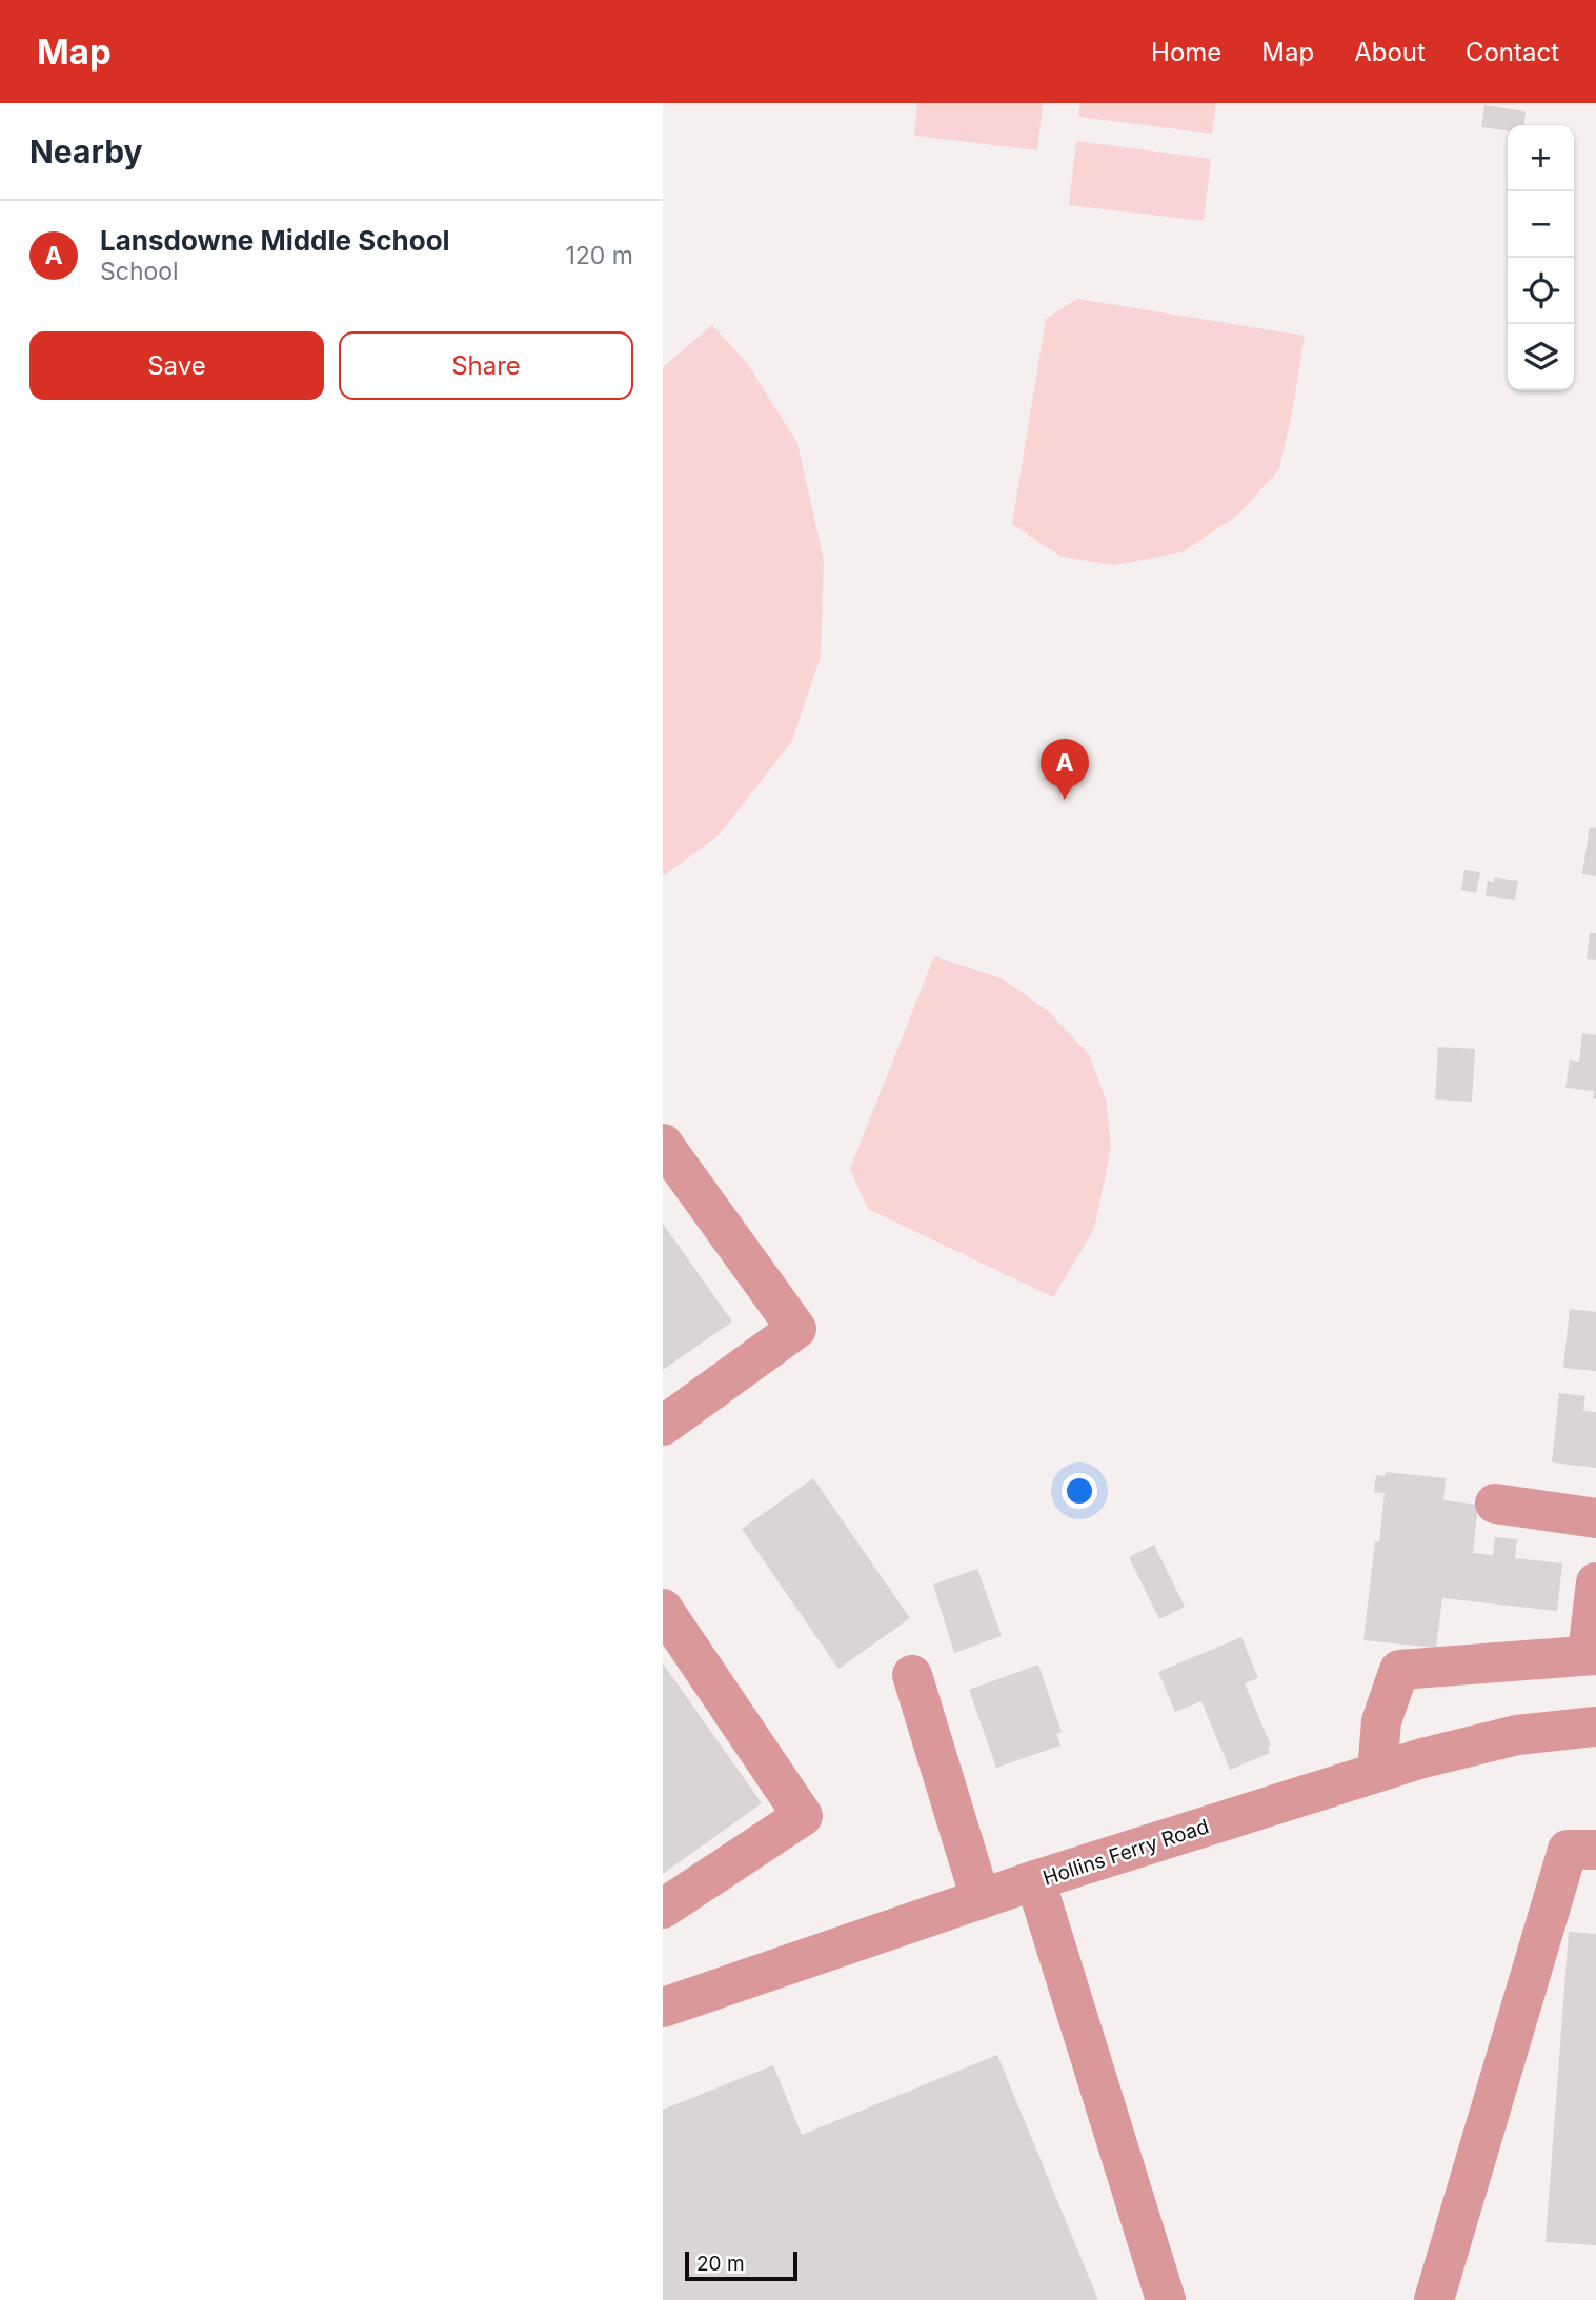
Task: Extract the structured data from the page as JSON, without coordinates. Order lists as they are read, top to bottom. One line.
{"streets":{"street":["Hollins Ferry Road"]},"scale_bar":"20 m","page":{"header":"Map","nav":["Home","Map","About","Contact"],"heading":"Nearby","map_buttons":["+","−"],"list":[{"mark":"A","name":"Lansdowne Middle School","note":"School","value":"120 m"}],"buttons":["Save","Share"],"pins":"A","scale":"20 m"}}
